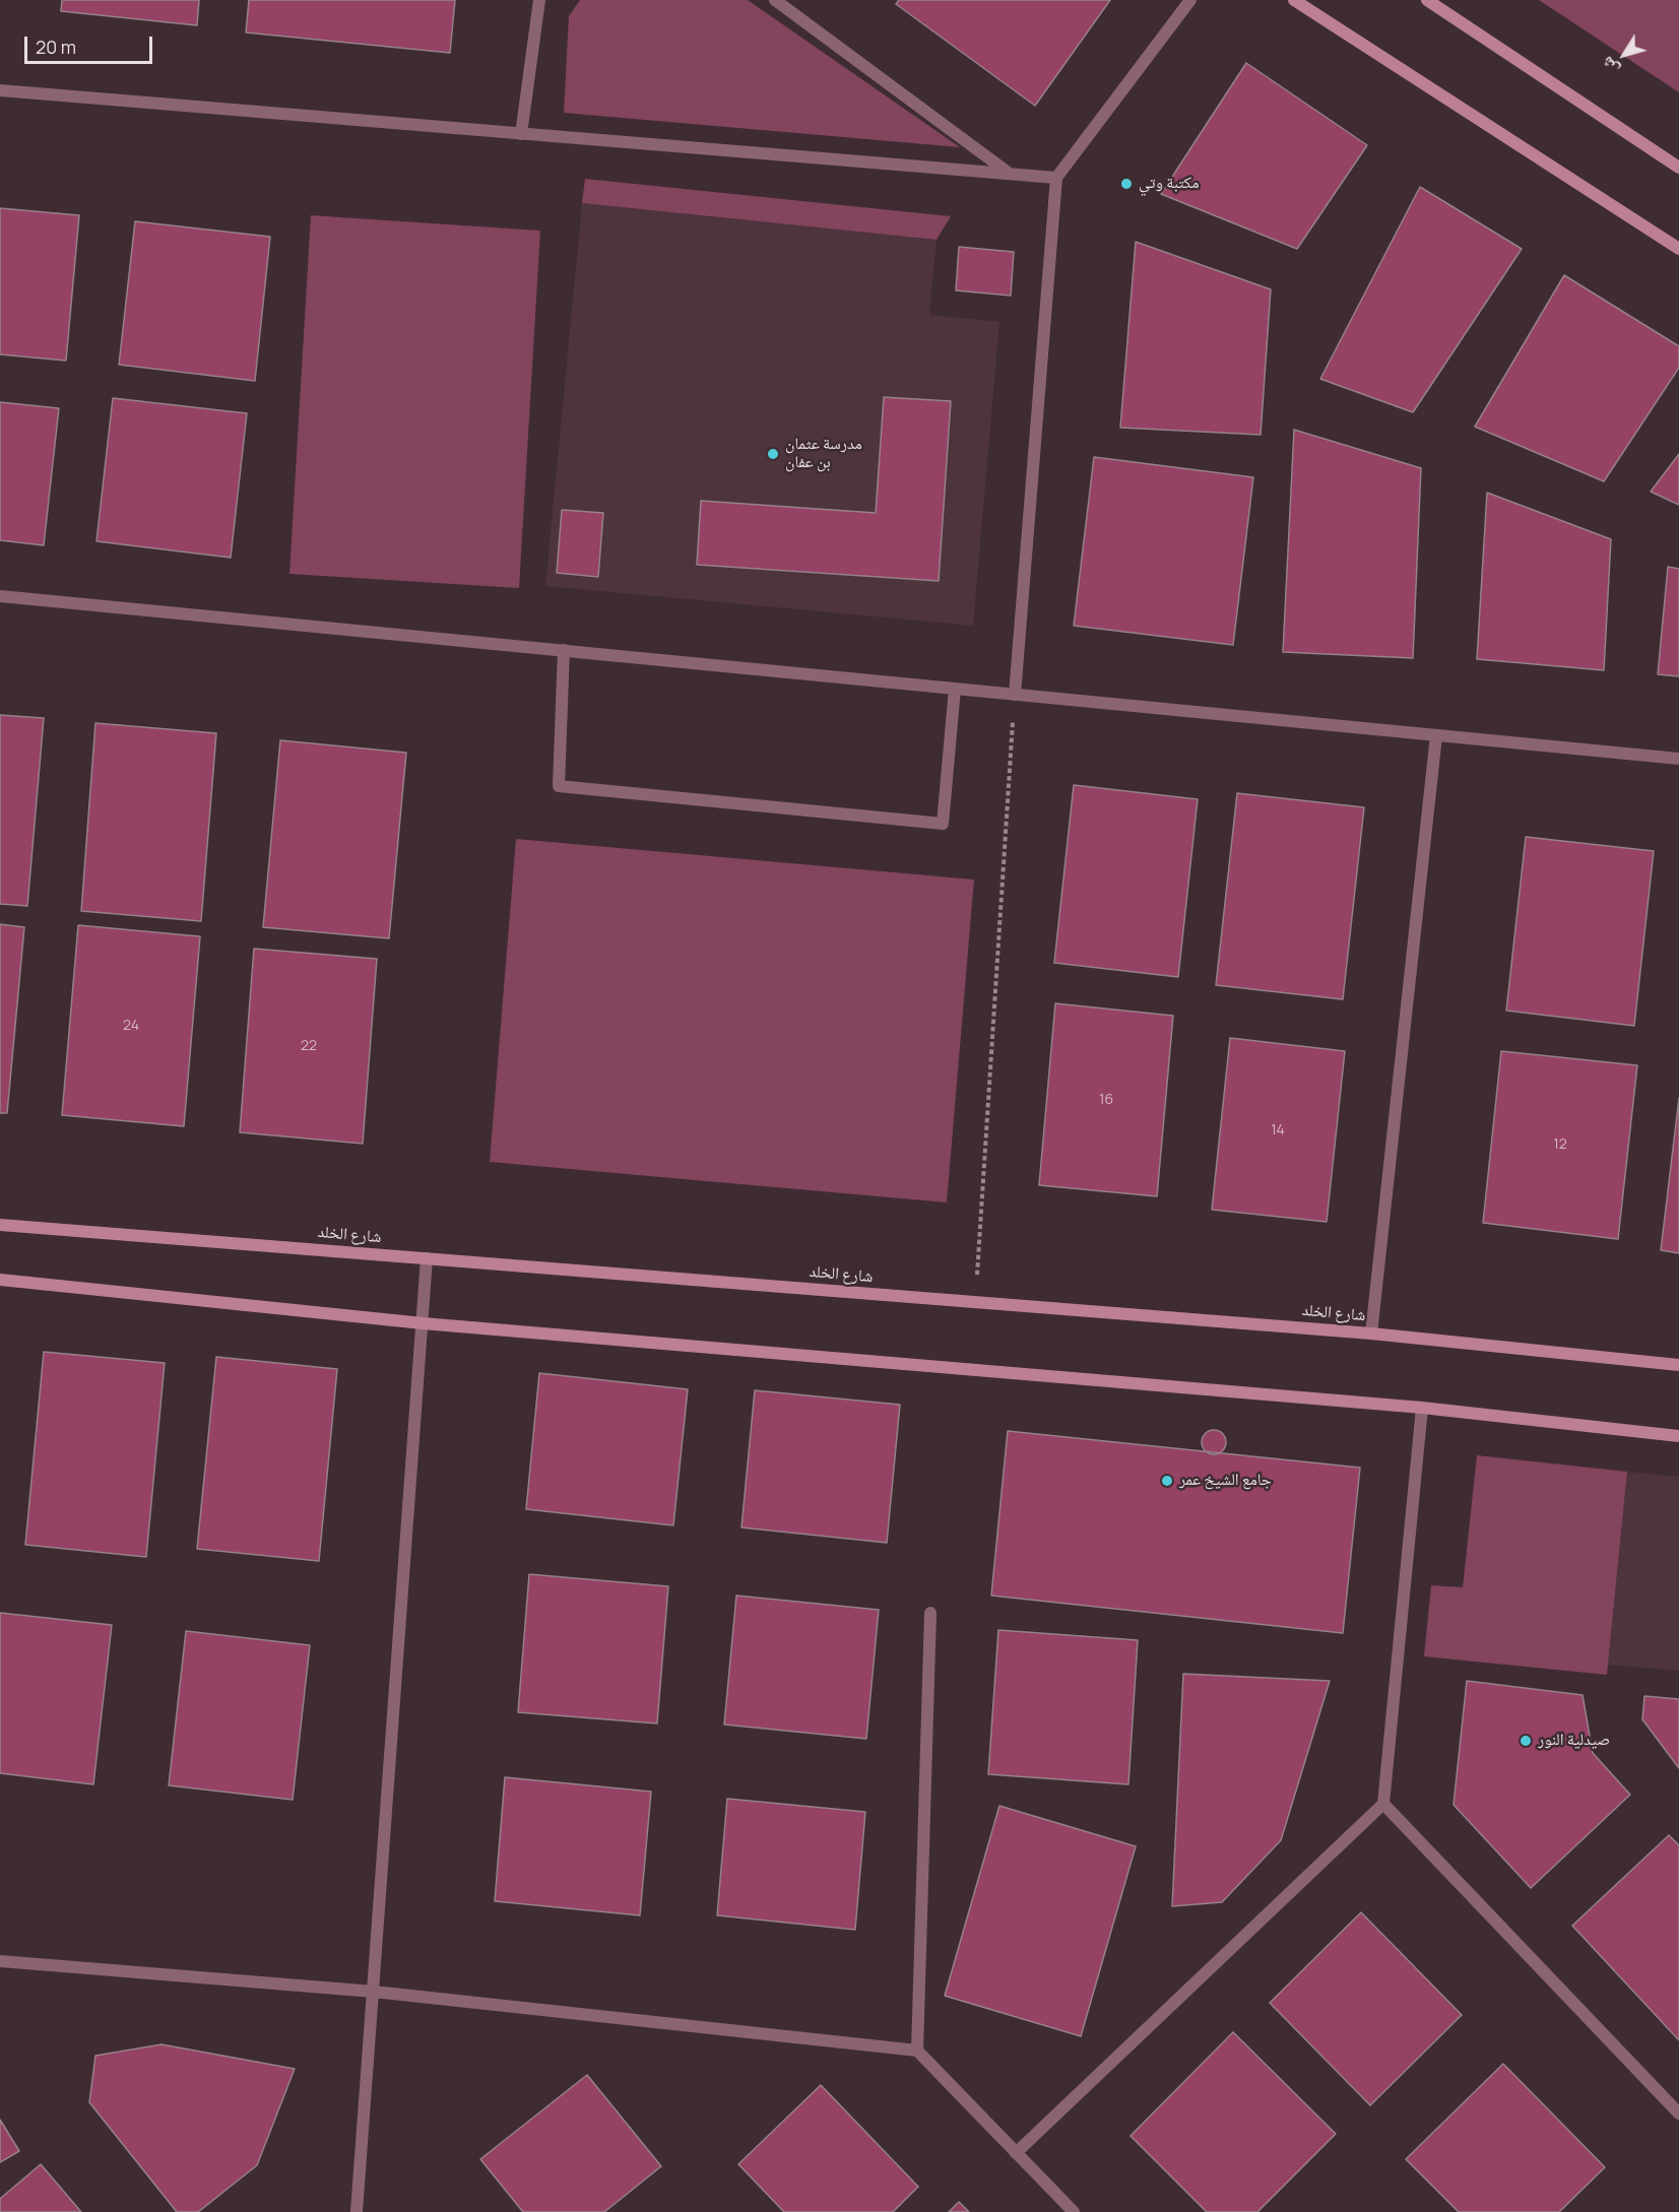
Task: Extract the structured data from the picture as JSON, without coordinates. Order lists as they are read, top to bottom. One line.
{"streets":{"street":["شارع الخلد"]},"places":["مكتبة وتي","مدرسة عثمان بن عفان","جامع الشيخ عمر","صيدلية النور"],"house_numbers":["24","22","16","14","12"],"scale_bar":"20 m","north":"bottom left"}
